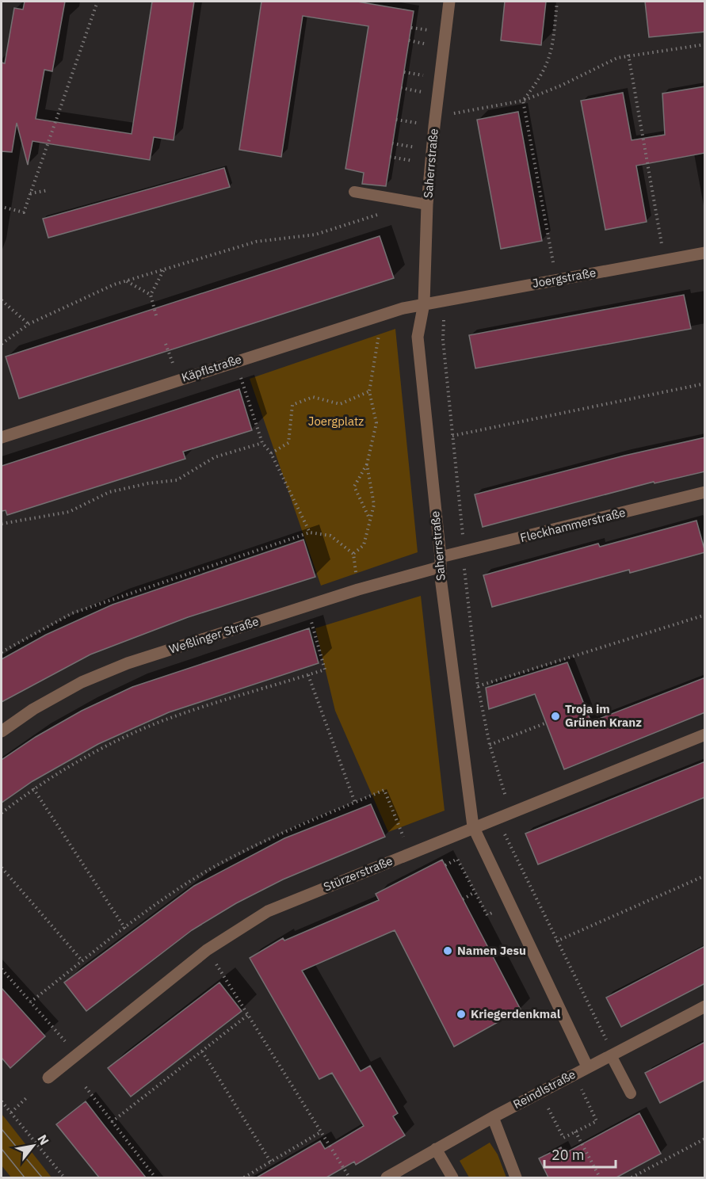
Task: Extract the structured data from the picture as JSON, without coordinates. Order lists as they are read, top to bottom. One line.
{"streets":{"street":["Saherrstraße","Joergstraße","Käpflstraße","Fleckhammerstraße","Weßlinger Straße","Stürzerstraße","Reindlstraße"]},"crossings":[["Saherrstraße","Joergstraße"],["Saherrstraße","Käpflstraße"],["Saherrstraße","Fleckhammerstraße"],["Saherrstraße","Weßlinger Straße"],["Saherrstraße","Stürzerstraße"],["Saherrstraße","Reindlstraße"],["Joergstraße","Käpflstraße"],["Fleckhammerstraße","Weßlinger Straße"]],"parks":["Joergplatz"],"places":["Troja im Grünen Kranz","Namen Jesu","Kriegerdenkmal"],"scale_bar":"20 m","north":"top right"}
